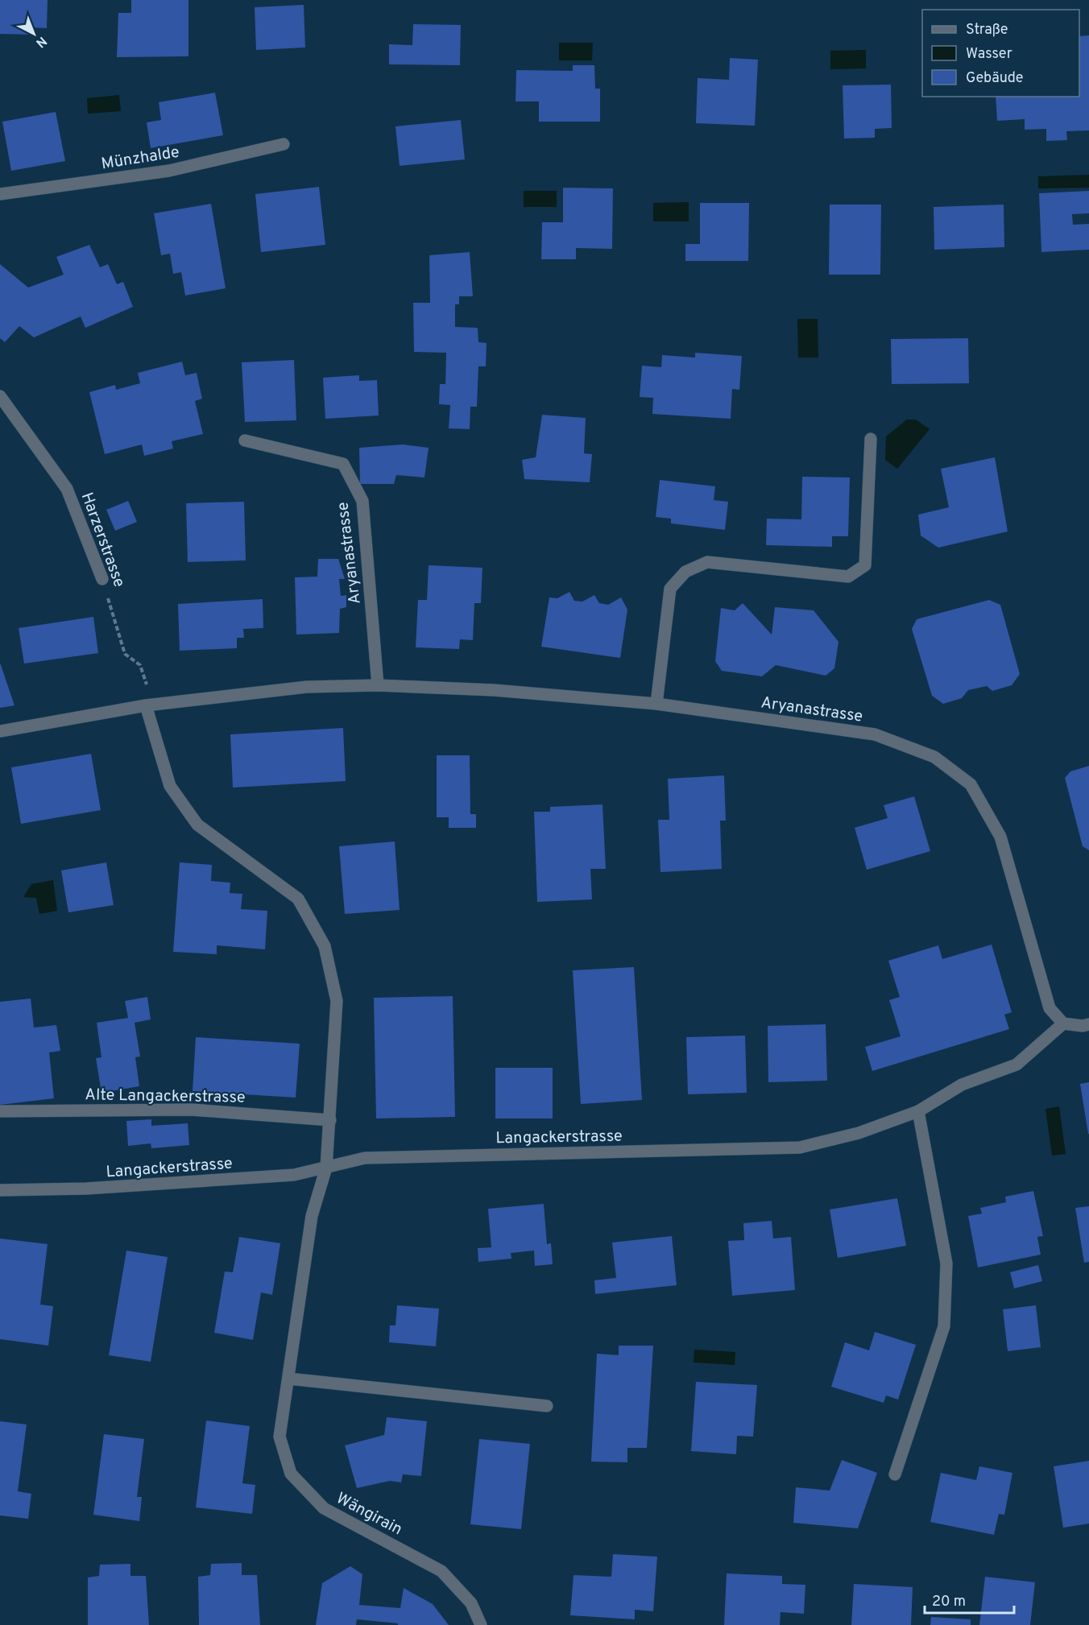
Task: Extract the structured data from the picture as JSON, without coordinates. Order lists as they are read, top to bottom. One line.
{"streets":{"street":["Münzhalde","Harzerstrasse","Aryanastrasse","Alte Langackerstrasse","Langackerstrasse","Wängirain"]},"crossings":[["Harzerstrasse","Aryanastrasse"],["Aryanastrasse","Langackerstrasse"],["Langackerstrasse","Wängirain"]],"legend":["Straße","Wasser","Gebäude"],"scale_bar":"20 m","north":"bottom right"}
